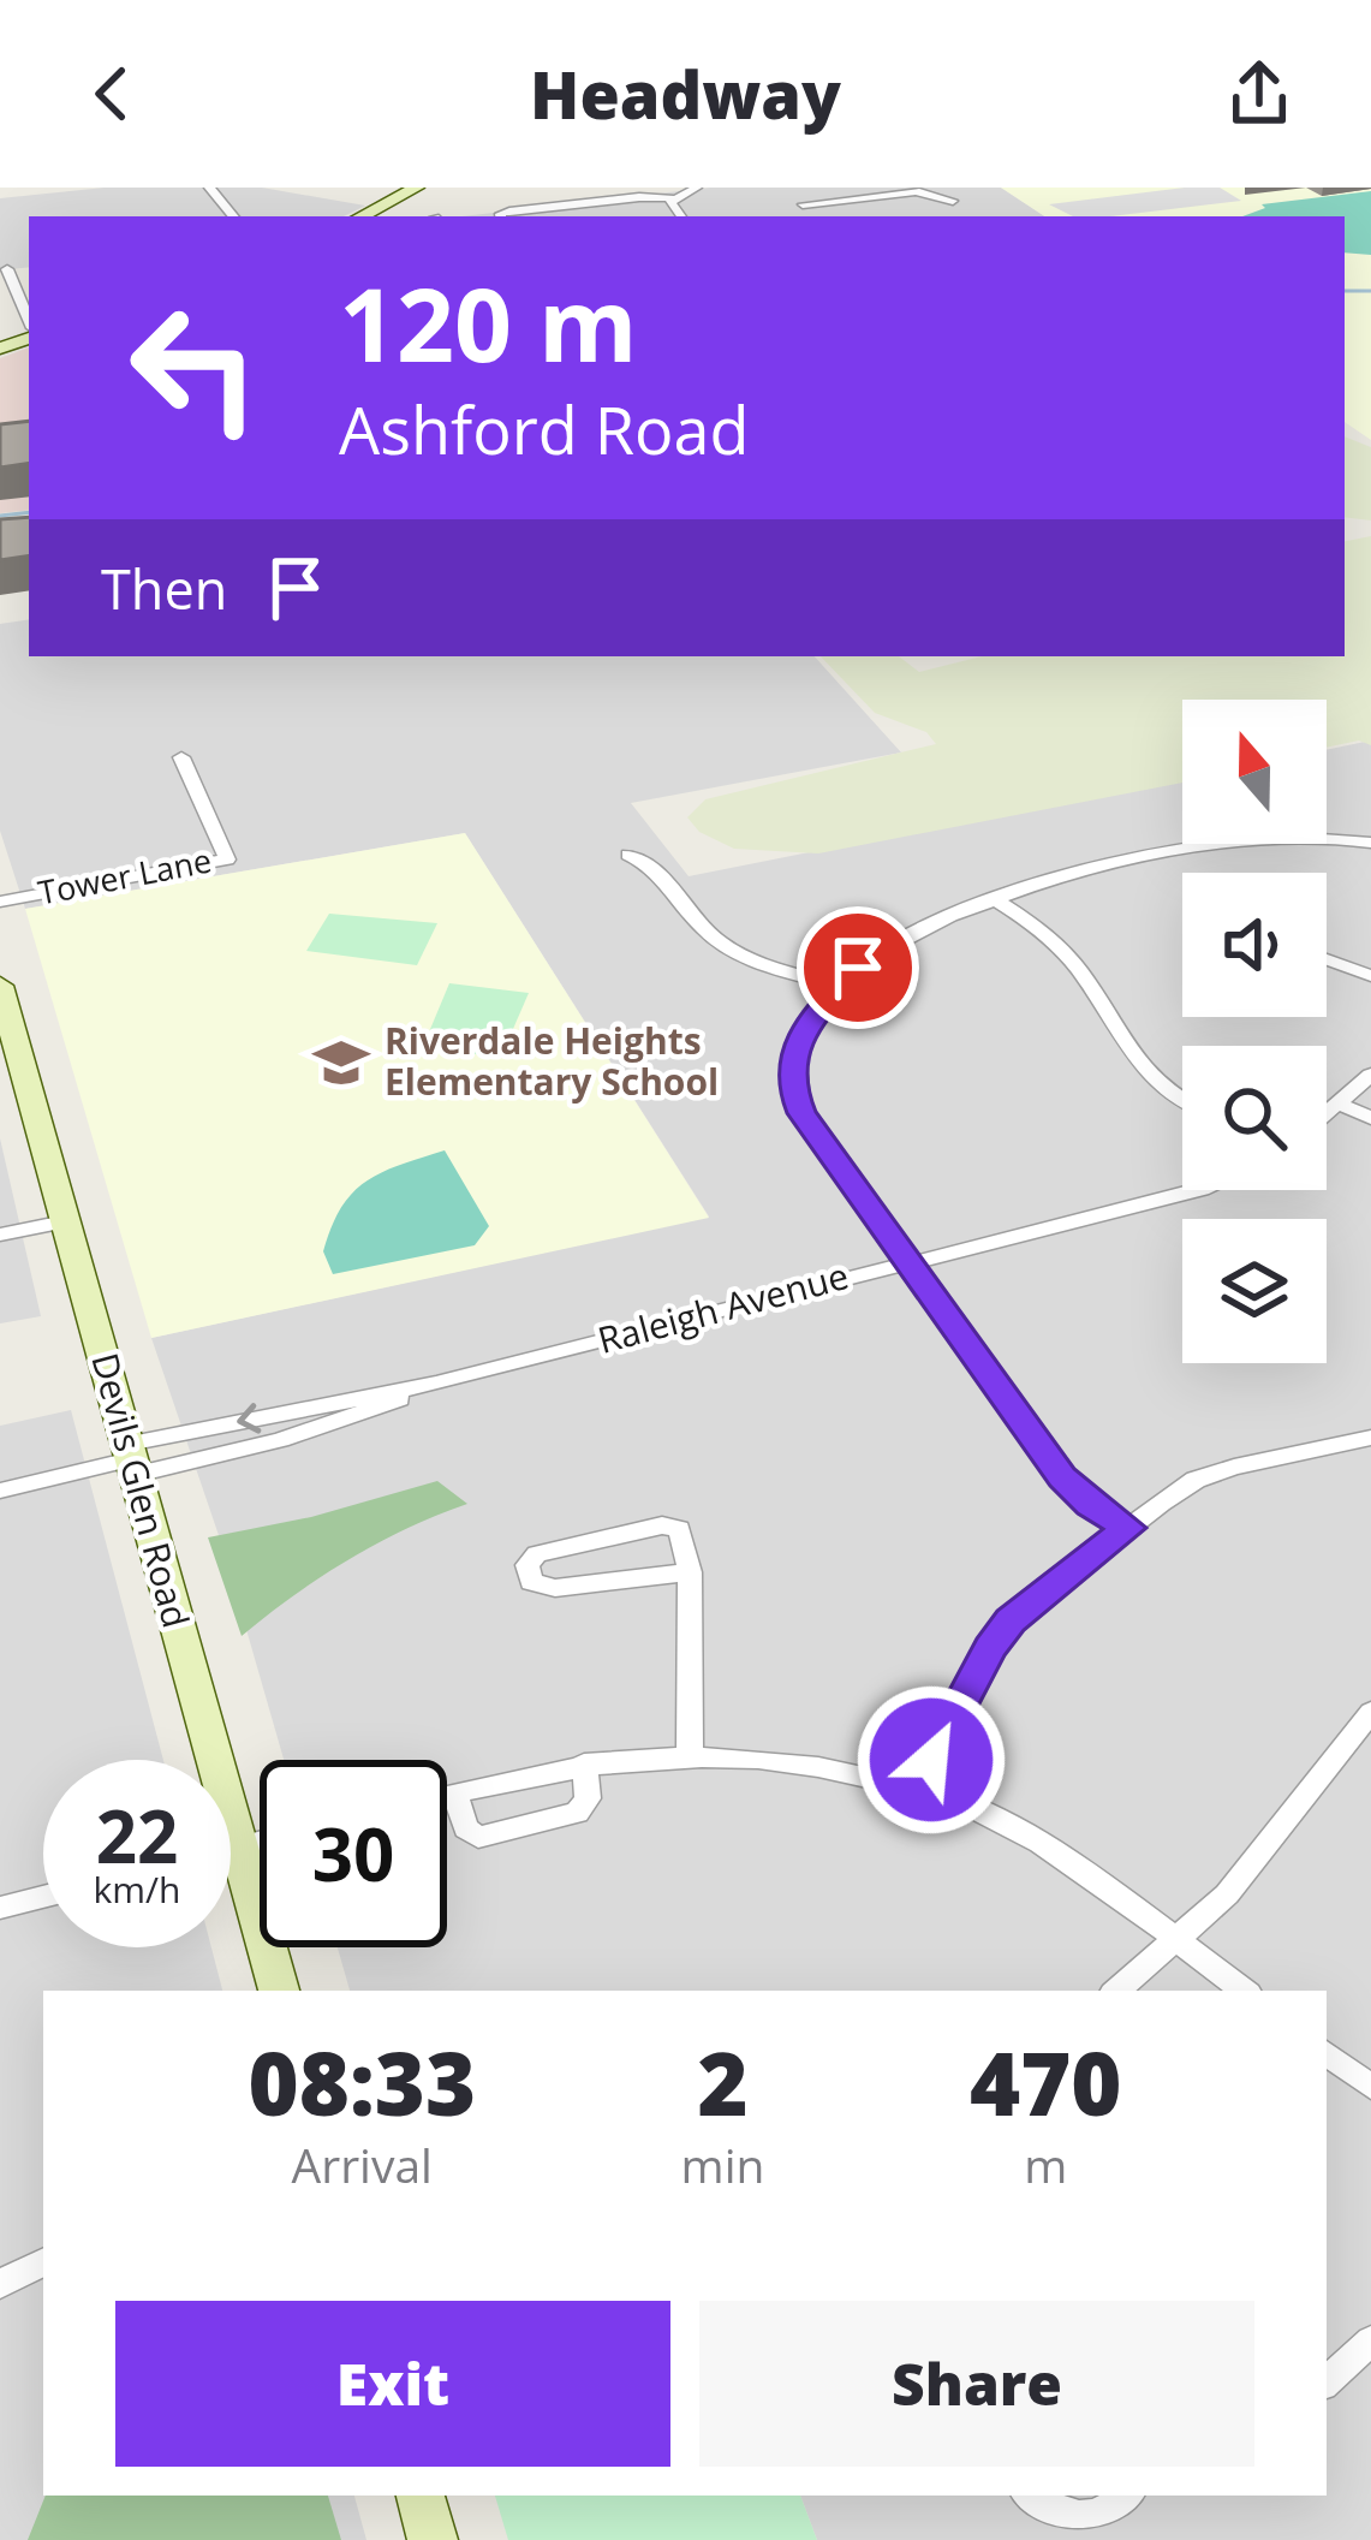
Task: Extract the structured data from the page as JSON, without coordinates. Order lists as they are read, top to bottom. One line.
{"streets":{"main road":["Devils Glen Road"],"street":["Tower Lane","Raleigh Avenue"]},"crossings":[["Raleigh Avenue","Devils Glen Road"]],"places":{"school or university":["Riverdale Heights Elementary School"]},"north":"top","page":{"header":"Headway","turn":["120 m","Ashford Road"],"then":"Then","speed":"22 km/h","limit":"30","eta":["08:33","Arrival","2","min","470","m"],"buttons":["Exit","Share"]}}
